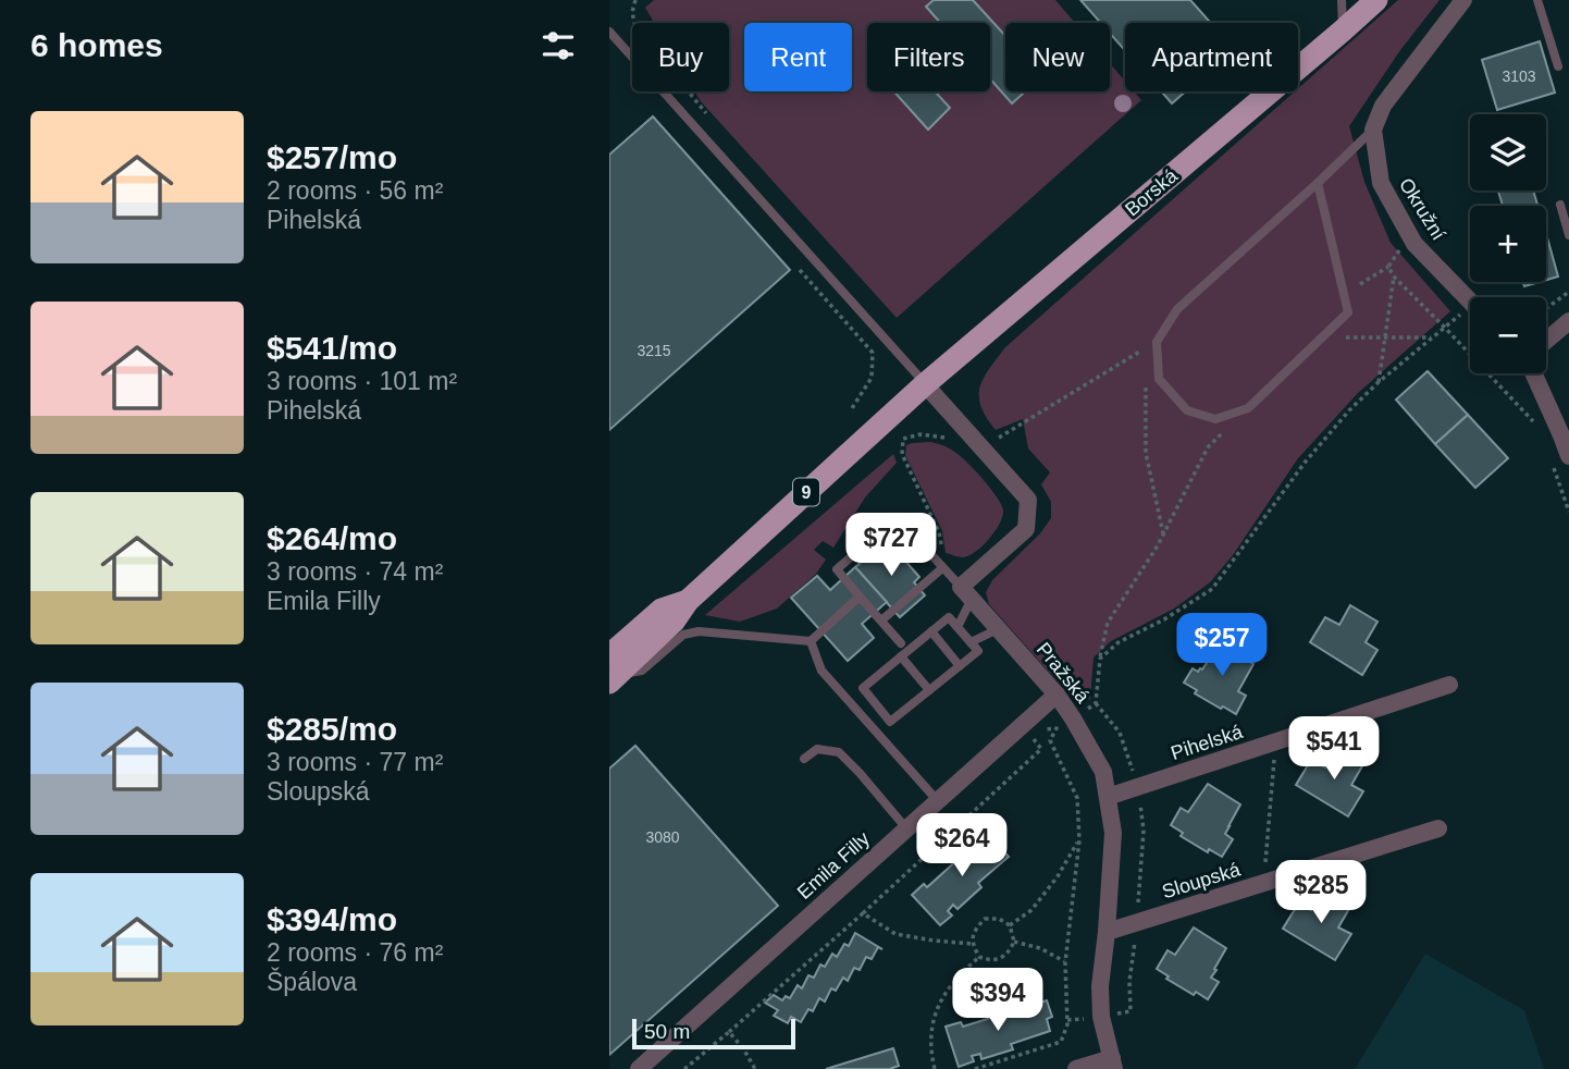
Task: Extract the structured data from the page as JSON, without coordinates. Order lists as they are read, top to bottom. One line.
{"streets":{"main road":["Borská","9"],"street":["Okružní","Pražská","Pihelská","Emila Filly","Sloupská"]},"crossings":[["Pražská","Pihelská"],["Pražská","Emila Filly"],["Pražská","Sloupská"]],"house_numbers":["3103","3215","3080"],"scale_bar":"50 m","page":{"heading":"6 homes","chip":["Buy","Rent","Filters","New","Apartment"],"list":[{"name":"$257/mo","note":"2 rooms · 56 m² · Pihelská"},{"name":"$541/mo","note":"3 rooms · 101 m² · Pihelská"},{"name":"$264/mo","note":"3 rooms · 74 m² · Emila Filly"},{"name":"$285/mo","note":"3 rooms · 77 m² · Sloupská"},{"name":"$394/mo","note":"2 rooms · 76 m² · Špálova"}],"map_buttons":["+","−"],"price":["$727","$257","$541","$264","$285","$394"],"scale":"50 m"}}
